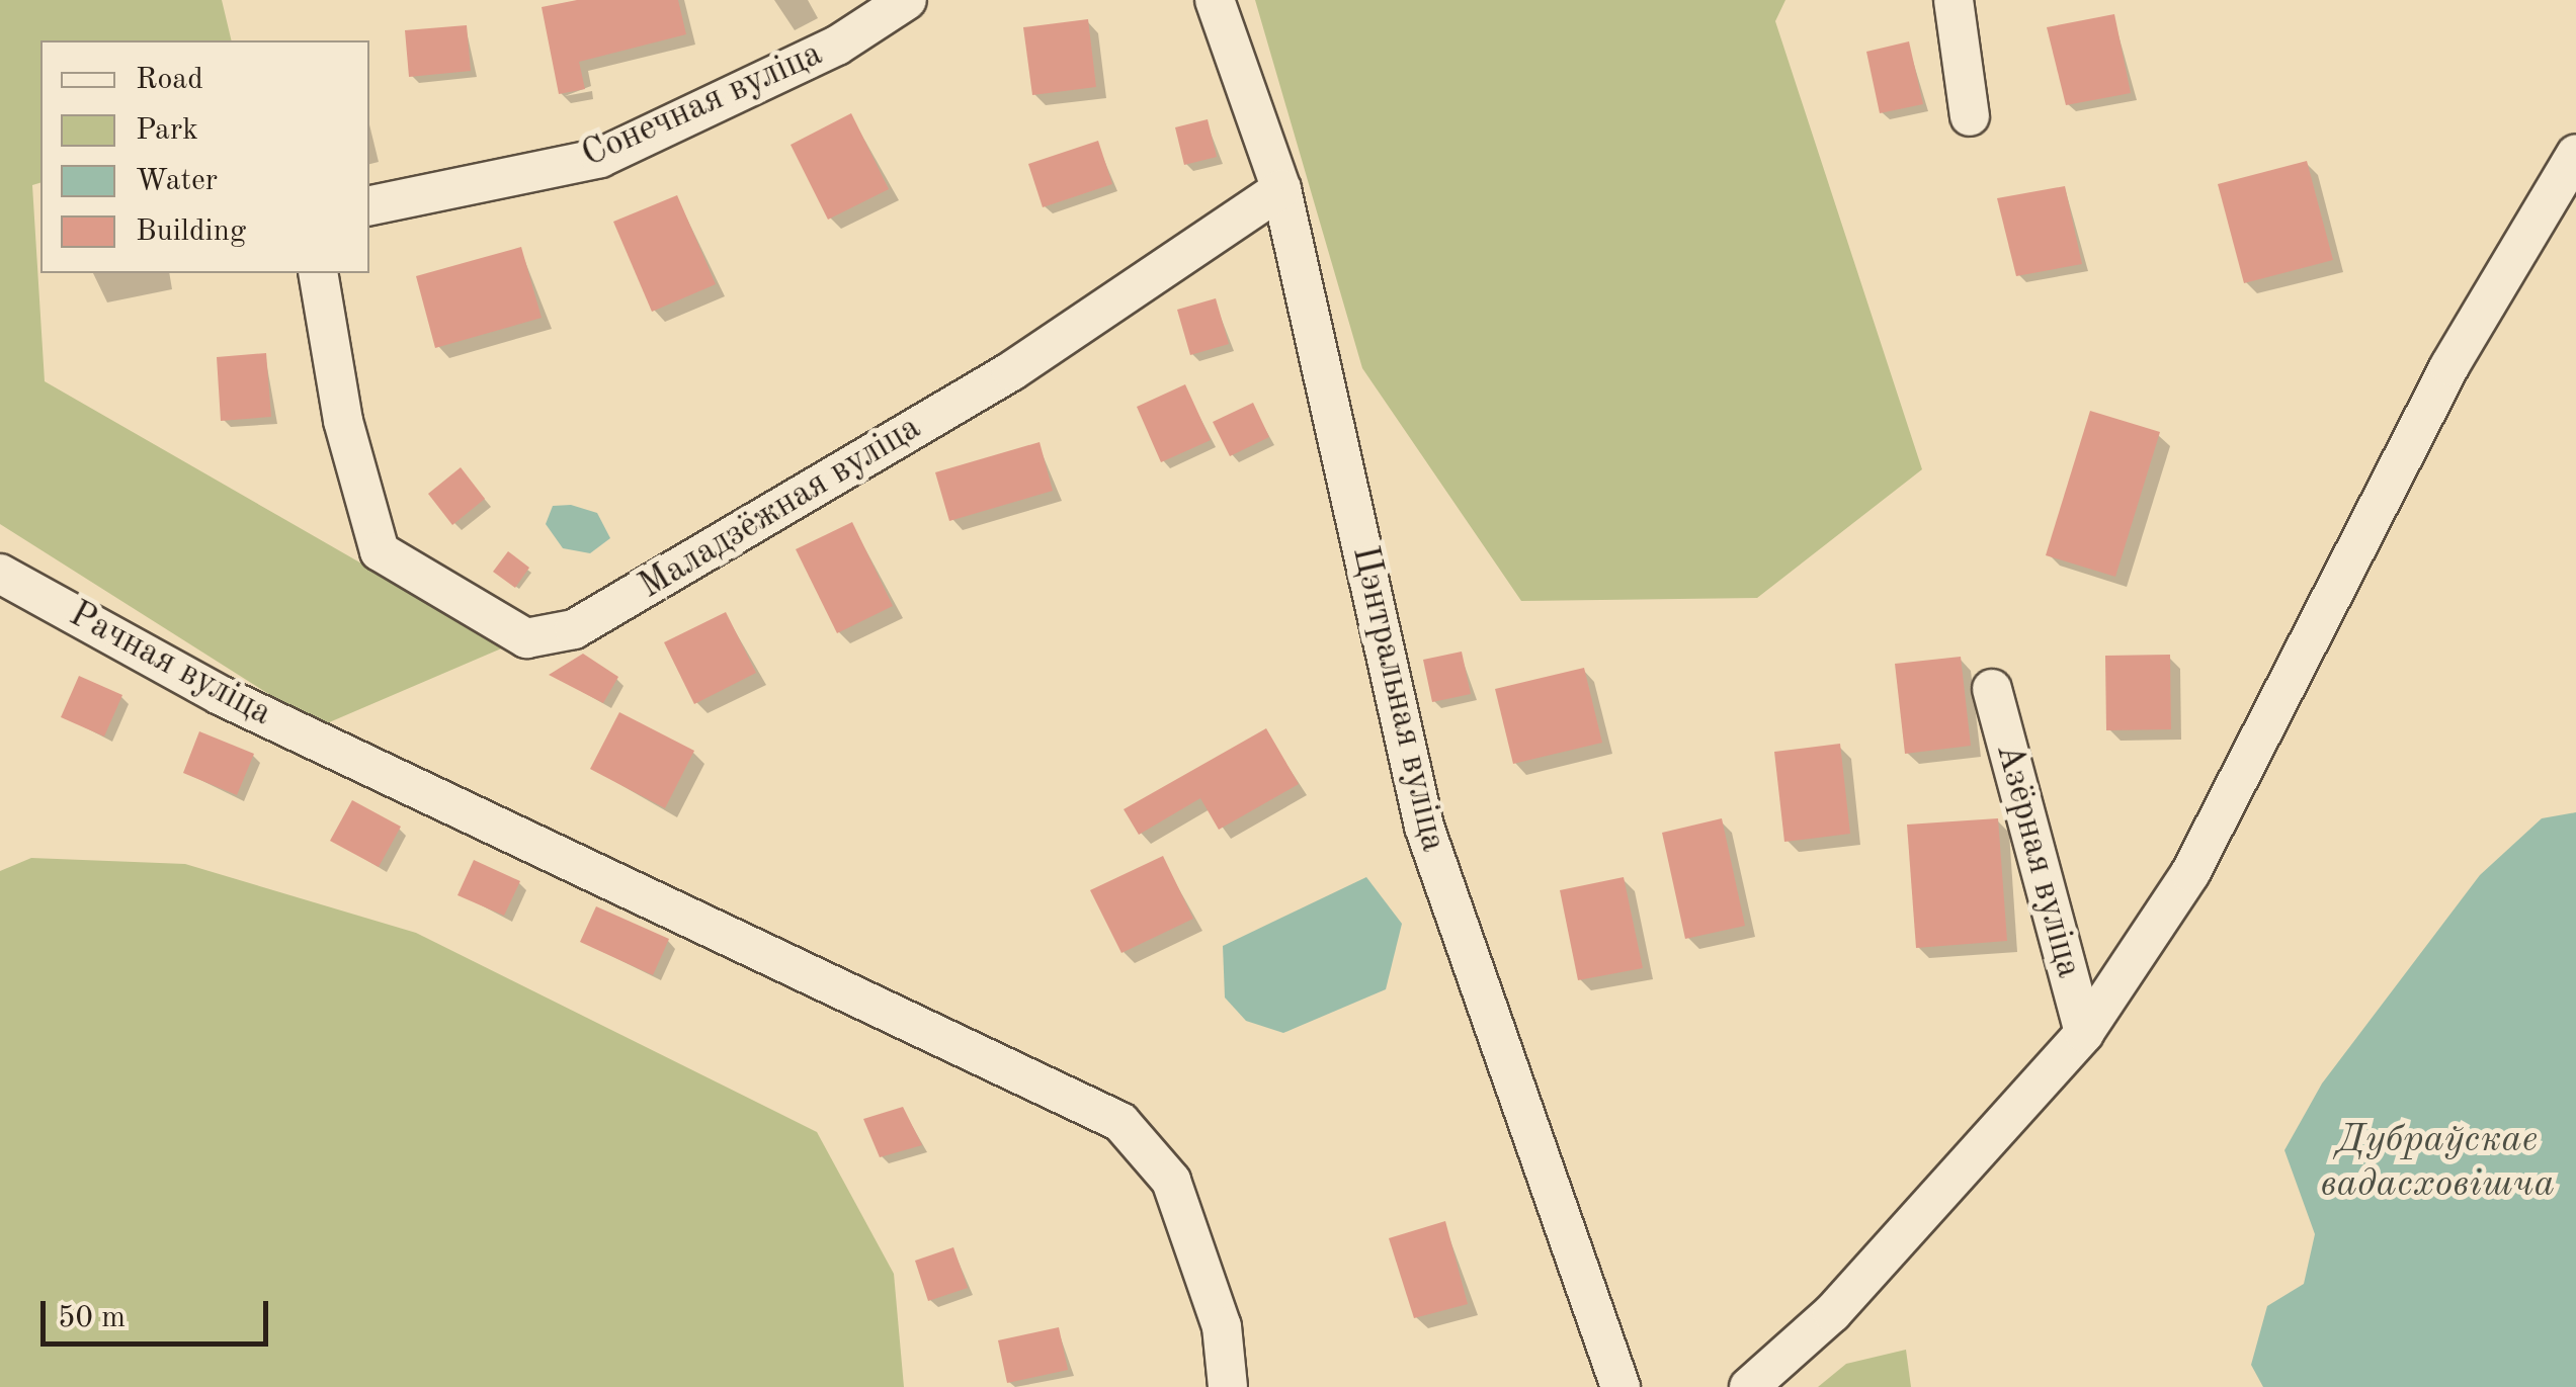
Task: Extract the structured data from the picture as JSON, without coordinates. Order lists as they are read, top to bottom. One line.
{"streets":{"street":["Сонечная вуліца","Маладзёжная вуліца","Рачная вуліца","Цэнтральная вуліца","Азёрная вуліца"]},"crossings":[["Маладзёжная вуліца","Цэнтральная вуліца"]],"water":["Дубраўскае вадасховішча"],"legend":["Road","Park","Water","Building"],"scale_bar":"50 m"}
